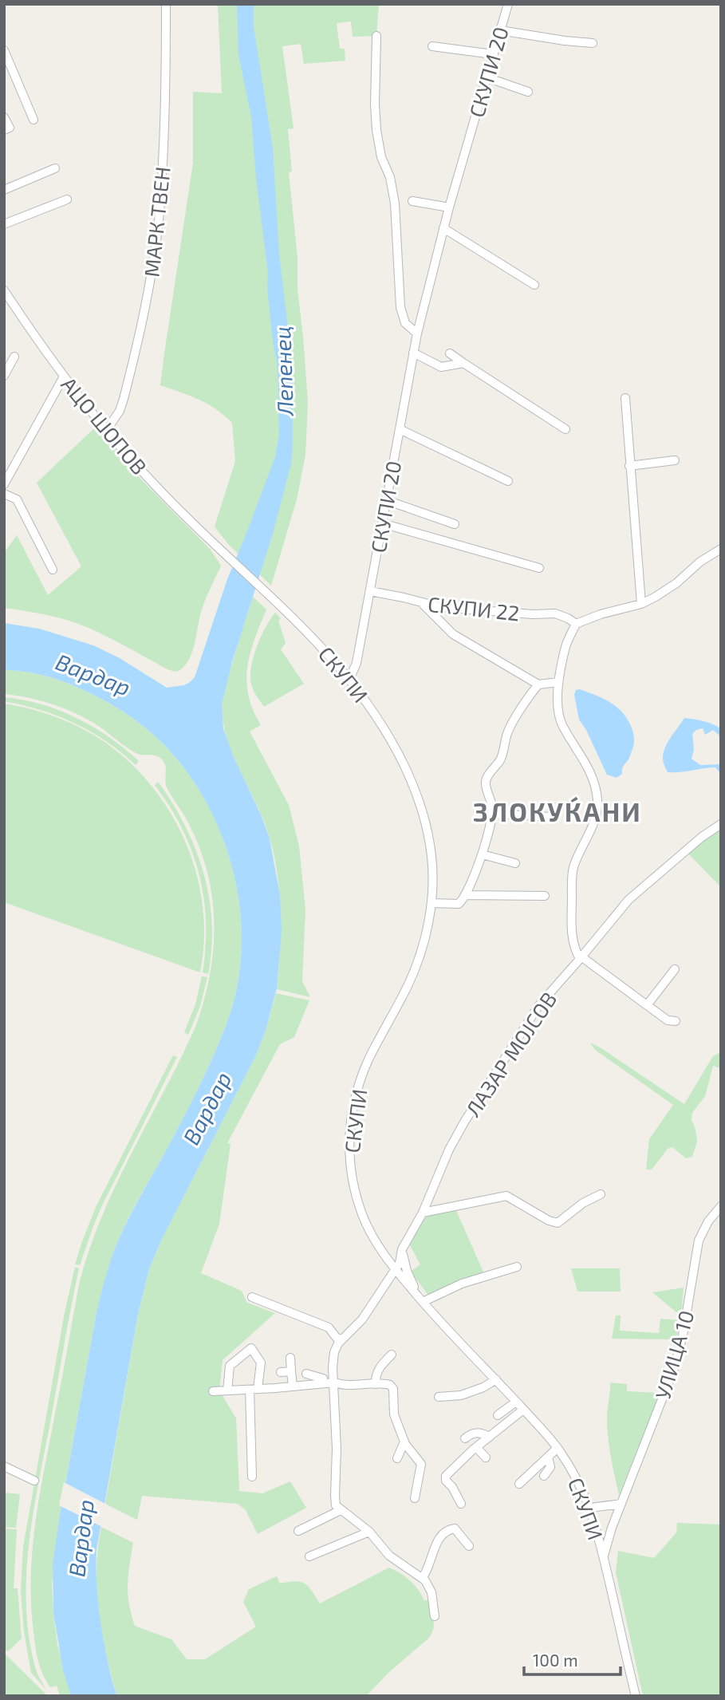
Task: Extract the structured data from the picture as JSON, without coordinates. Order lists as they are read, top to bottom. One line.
{"streets":{"street":["СКУПИ 20","МАРК ТВЕН","АЦО ШОПОВ","СКУПИ 22","СКУПИ","ЛАЗАР МОЈСОВ","УЛИЦА 10"]},"crossings":[["СКУПИ 20","СКУПИ 22"],["СКУПИ 20","СКУПИ"],["МАРК ТВЕН","АЦО ШОПОВ"],["АЦО ШОПОВ","СКУПИ"],["СКУПИ","ЛАЗАР МОЈСОВ"],["СКУПИ","УЛИЦА 10"]],"districts":["ЗЛОКУЌАНИ"],"water":["Лепенец","Вардар"],"scale_bar":"100 m"}
